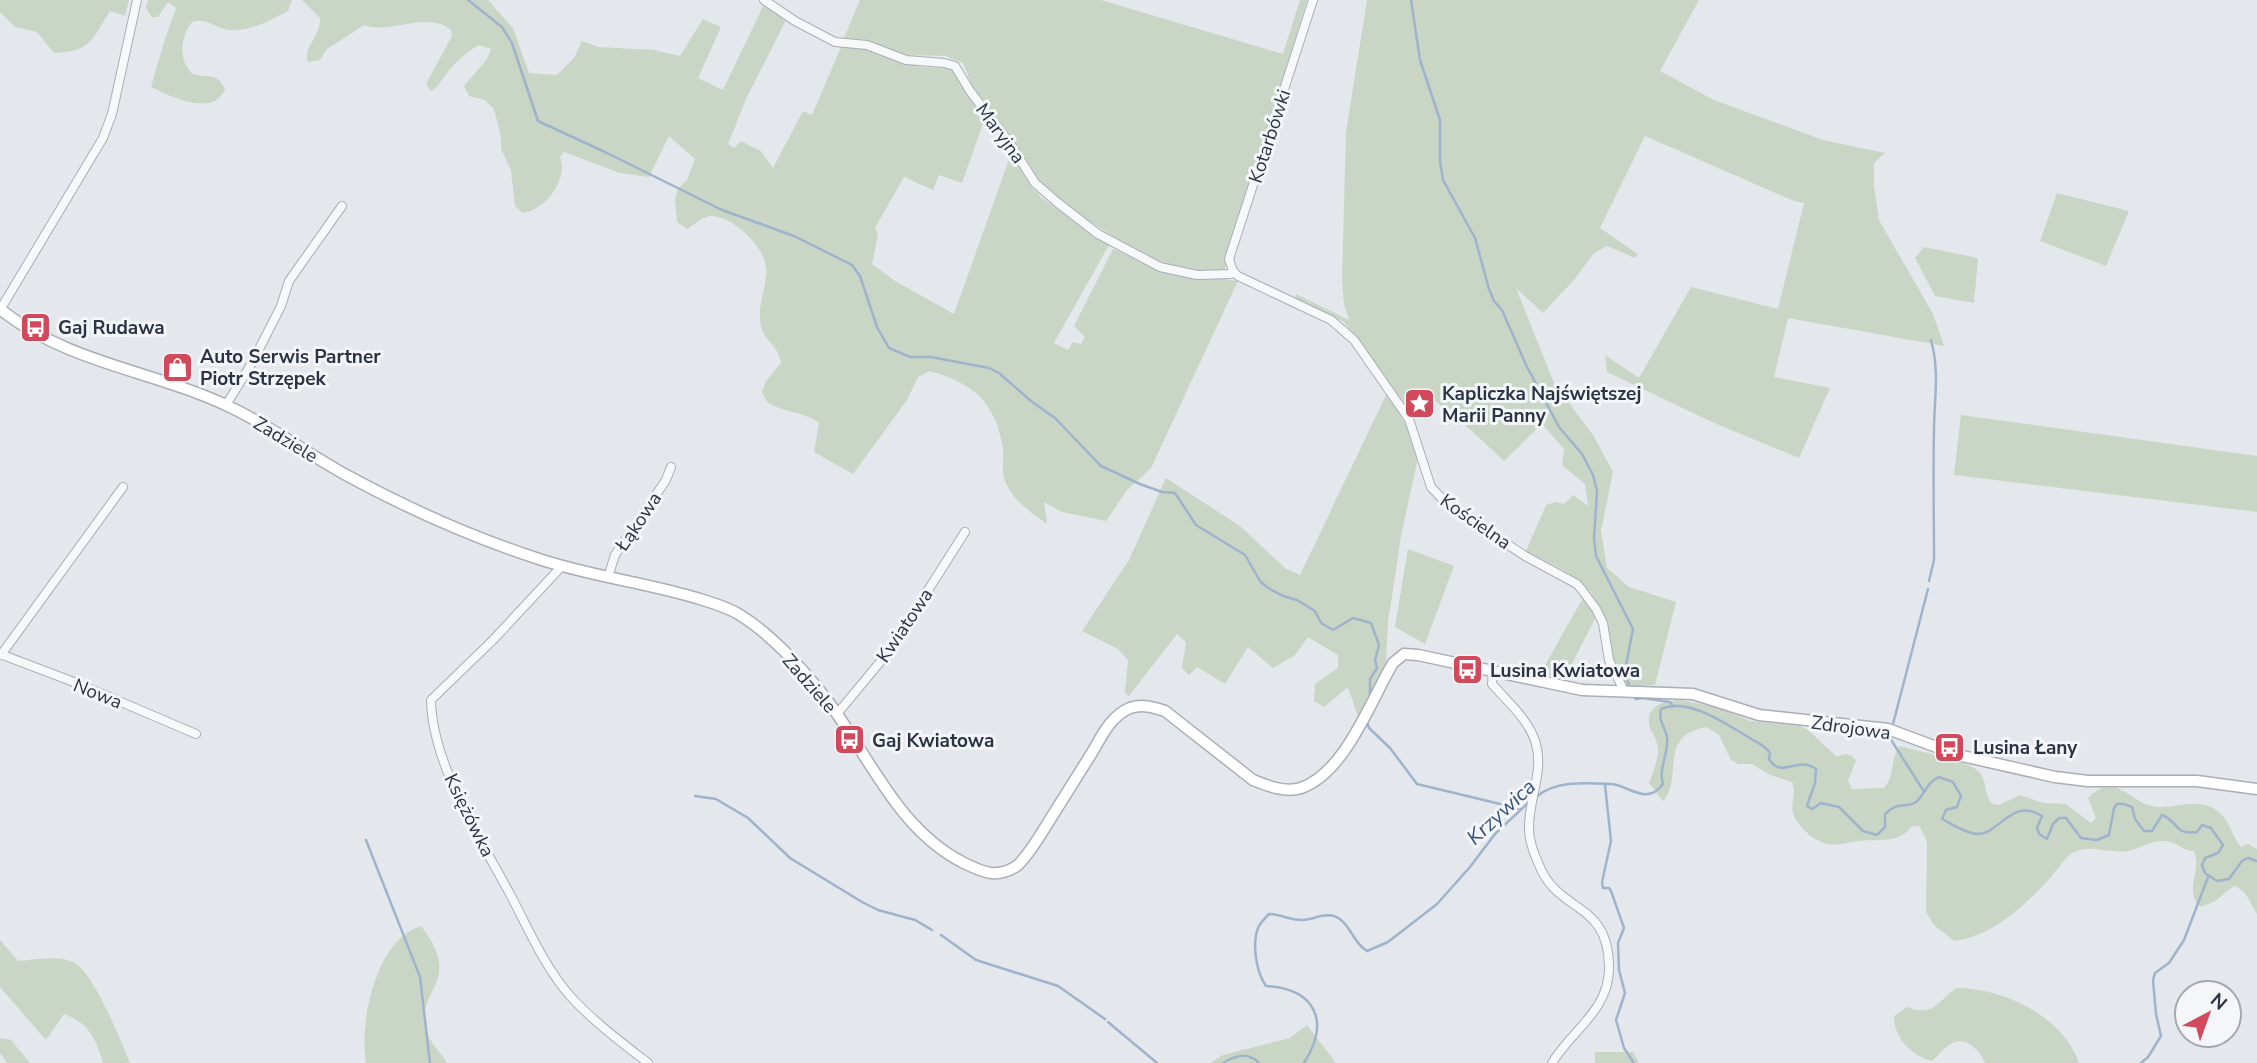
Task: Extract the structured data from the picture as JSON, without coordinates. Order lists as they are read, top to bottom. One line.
{"streets":{"street":["Maryjna","Kotarbówki","Zadziele","Łąkowa","Kościelna","Kwiatowa","Nowa","Zdrojowa","Księżówka"]},"crossings":[["Maryjna","Kotarbówki"],["Maryjna","Kościelna"],["Kotarbówki","Kościelna"],["Zadziele","Łąkowa"],["Zadziele","Kwiatowa"],["Zadziele","Zdrojowa"],["Zadziele","Księżówka"],["Kościelna","Zdrojowa"]],"water":["Krzywica"],"places":{"bus stop":["Gaj Rudawa","Lusina Kwiatowa","Gaj Kwiatowa","Lusina Łany"],"shop":["Auto Serwis Partner Piotr Strzępek"],"place":["Kapliczka Najświętszej Marii Panny"]},"north":"top right"}
